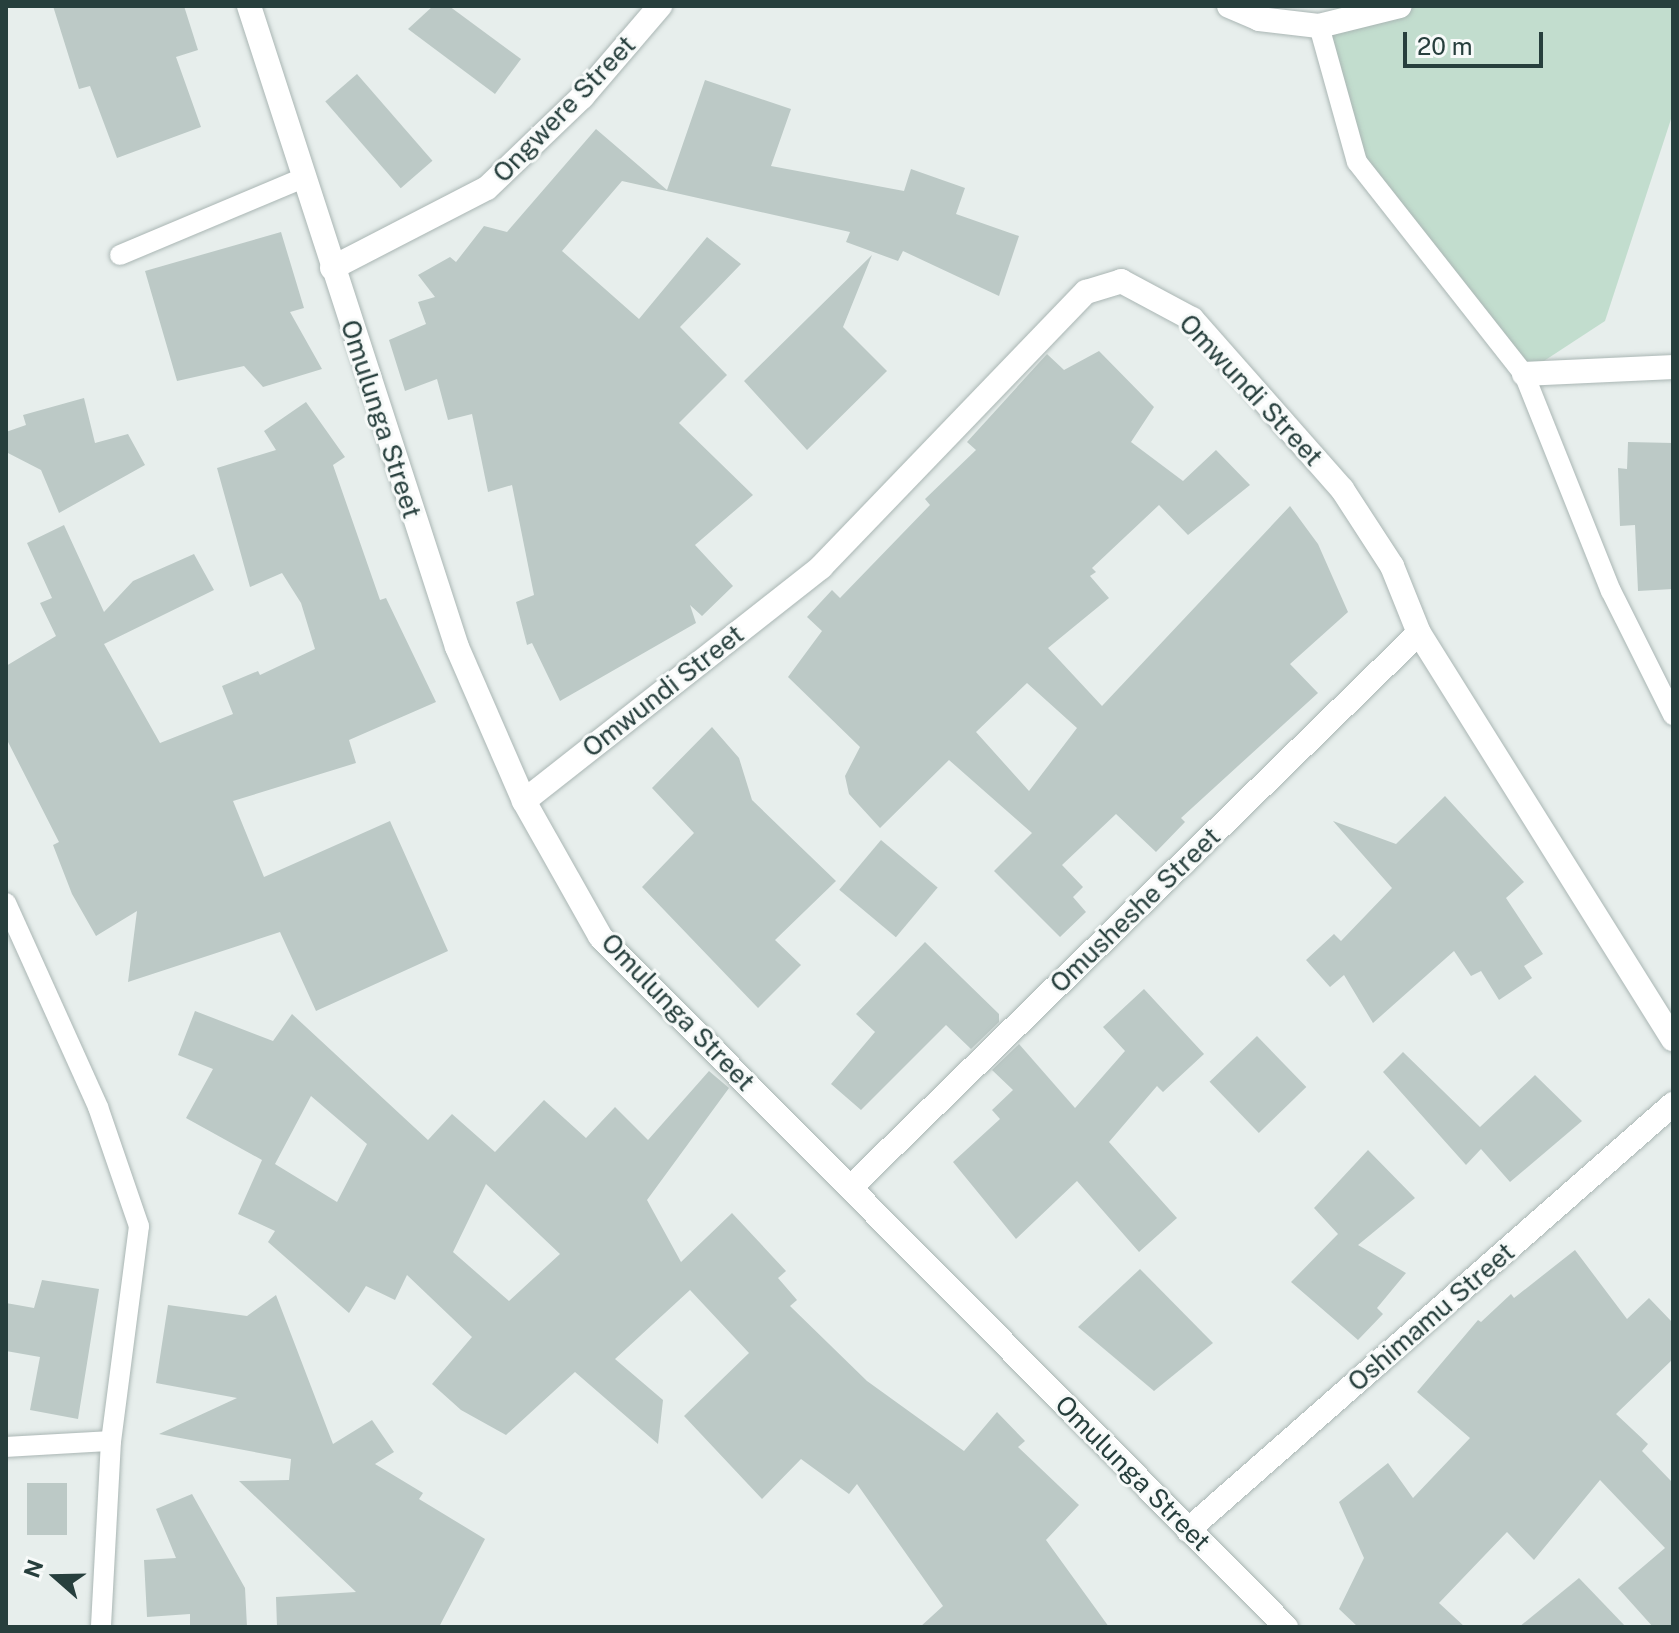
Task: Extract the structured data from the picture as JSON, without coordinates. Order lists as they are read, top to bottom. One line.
{"streets":{"street":["Ongwere Street","Omwundi Street","Omulunga Street","Omusheshe Street","Oshimamu Street"]},"crossings":[["Ongwere Street","Omulunga Street"],["Omwundi Street","Omulunga Street"],["Omwundi Street","Omusheshe Street"],["Omulunga Street","Omusheshe Street"],["Omulunga Street","Oshimamu Street"]],"scale_bar":"20 m","north":"left"}
